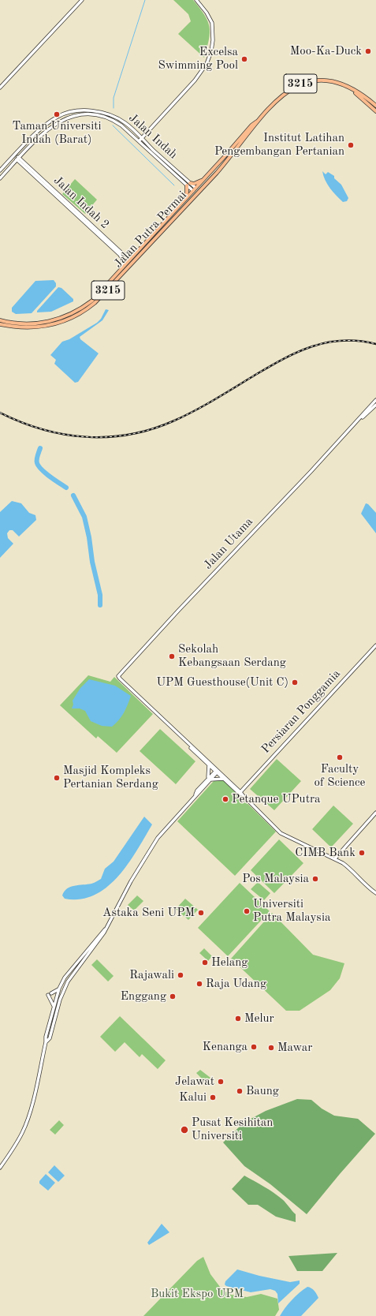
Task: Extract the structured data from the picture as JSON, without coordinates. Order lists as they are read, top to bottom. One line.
{"streets":{"main road":["3215","Jalan Putra Permai"],"street":["Jalan Indah","Jalan Indah 2","Jalan Utama","Persiaran Ponggamia"]},"crossings":[["3215","Jalan Putra Permai"],["Jalan Indah","Jalan Indah 2"],["Jalan Indah","Jalan Putra Permai"],["Jalan Indah 2","Jalan Putra Permai"]],"parks":["Bukit Ekspo UPM"],"places":["Moo-Ka-Duck","Excelsa Swimming Pool","Taman Universiti Indah (Barat)","Institut Latihan Pengembangan Pertanian","Sekolah Kebangsaan Serdang","UPM Guesthouse(Unit C)","Faculty of Science","Masjid Kompleks Pertanian Serdang","Petanque UPutra","CIMB Bank","Pos Malaysia","Universiti Putra Malaysia","Astaka Seni UPM","Helang","Rajawali","Raja Udang","Enggang","Melur","Kenanga","Mawar","Jelawat","Baung","Kalui","Pusat Kesihitan Universiti"]}
